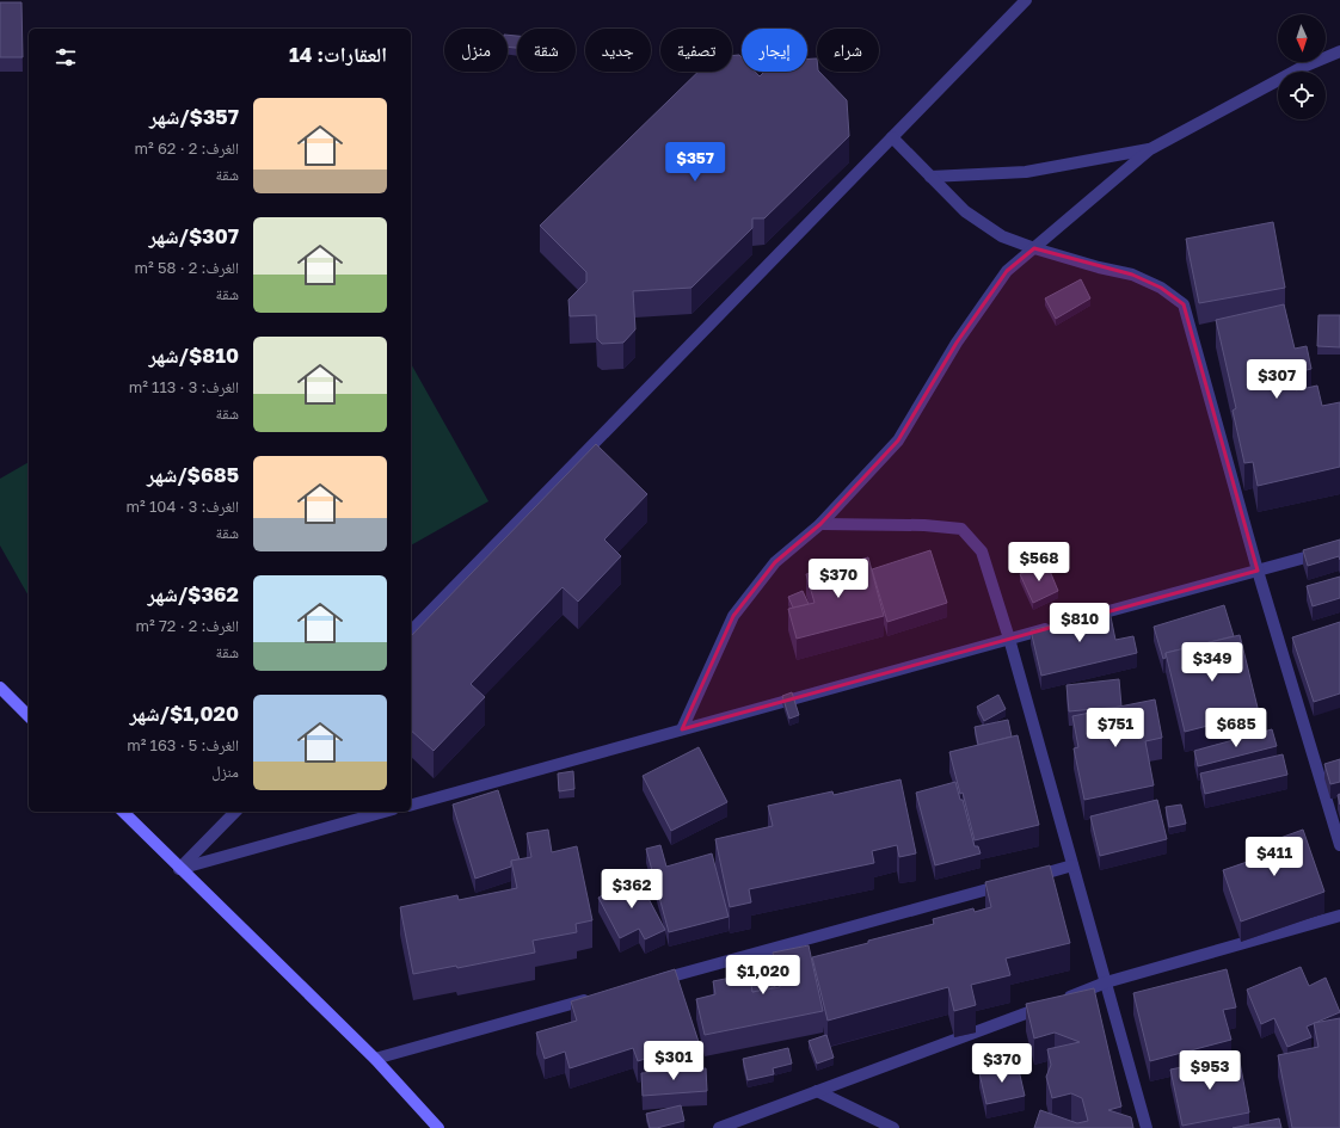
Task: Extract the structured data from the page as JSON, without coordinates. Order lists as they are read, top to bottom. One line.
{"north":"bottom","page":{"chip":["شراء","إيجار","تصفية","جديد","شقة","منزل"],"heading":"العقارات: 14","list":[{"name":"$357/شهر","note":"الغرف: 2 · 62 m² · شقة"},{"name":"$307/شهر","note":"الغرف: 2 · 58 m² · شقة"},{"name":"$810/شهر","note":"الغرف: 3 · 113 m² · شقة"},{"name":"$685/شهر","note":"الغرف: 3 · 104 m² · شقة"},{"name":"$362/شهر","note":"الغرف: 2 · 72 m² · شقة"},{"name":"$1,020/شهر","note":"الغرف: 5 · 163 m² · منزل"}],"price":["$357","$307","$568","$370","$810","$349","$751","$685","$411","$362","$1,020","$301","$370","$953"]}}
